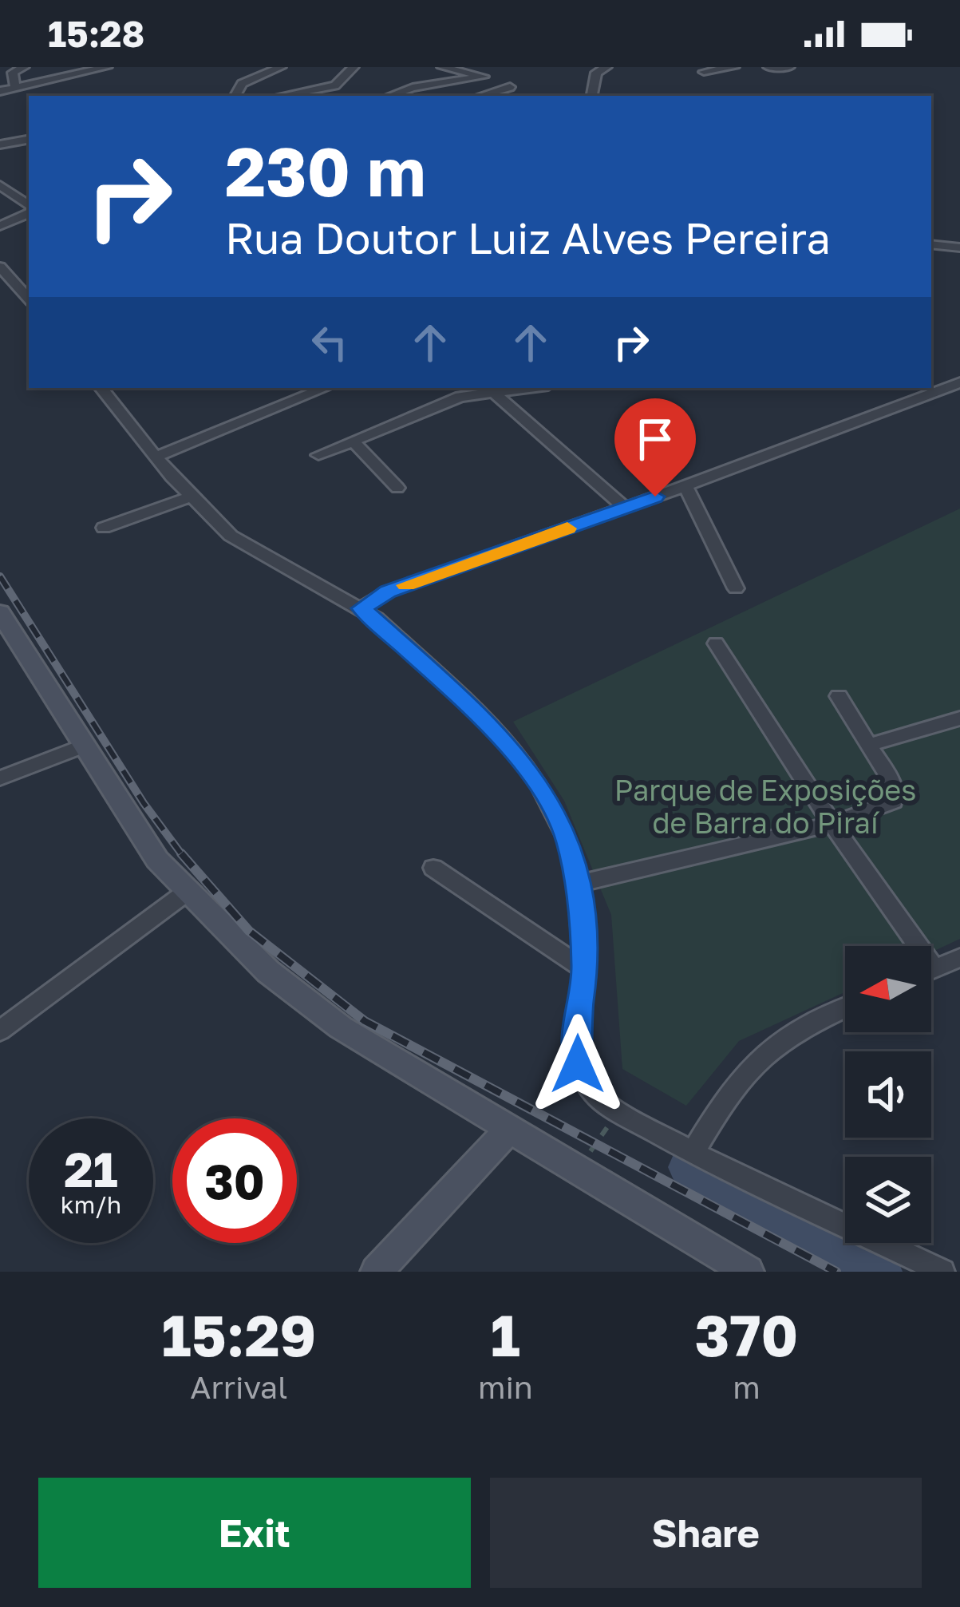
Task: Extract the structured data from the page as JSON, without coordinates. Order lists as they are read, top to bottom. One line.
{"parks":["Parque de Exposições de Barra do Piraí"],"north":"left","page":{"status":"15:28","turn":["230 m","Rua Doutor Luiz Alves Pereira"],"speed":"21 km/h","limit":"30","eta":["15:29","Arrival","1","min","370","m"],"buttons":["Exit","Share"]}}
